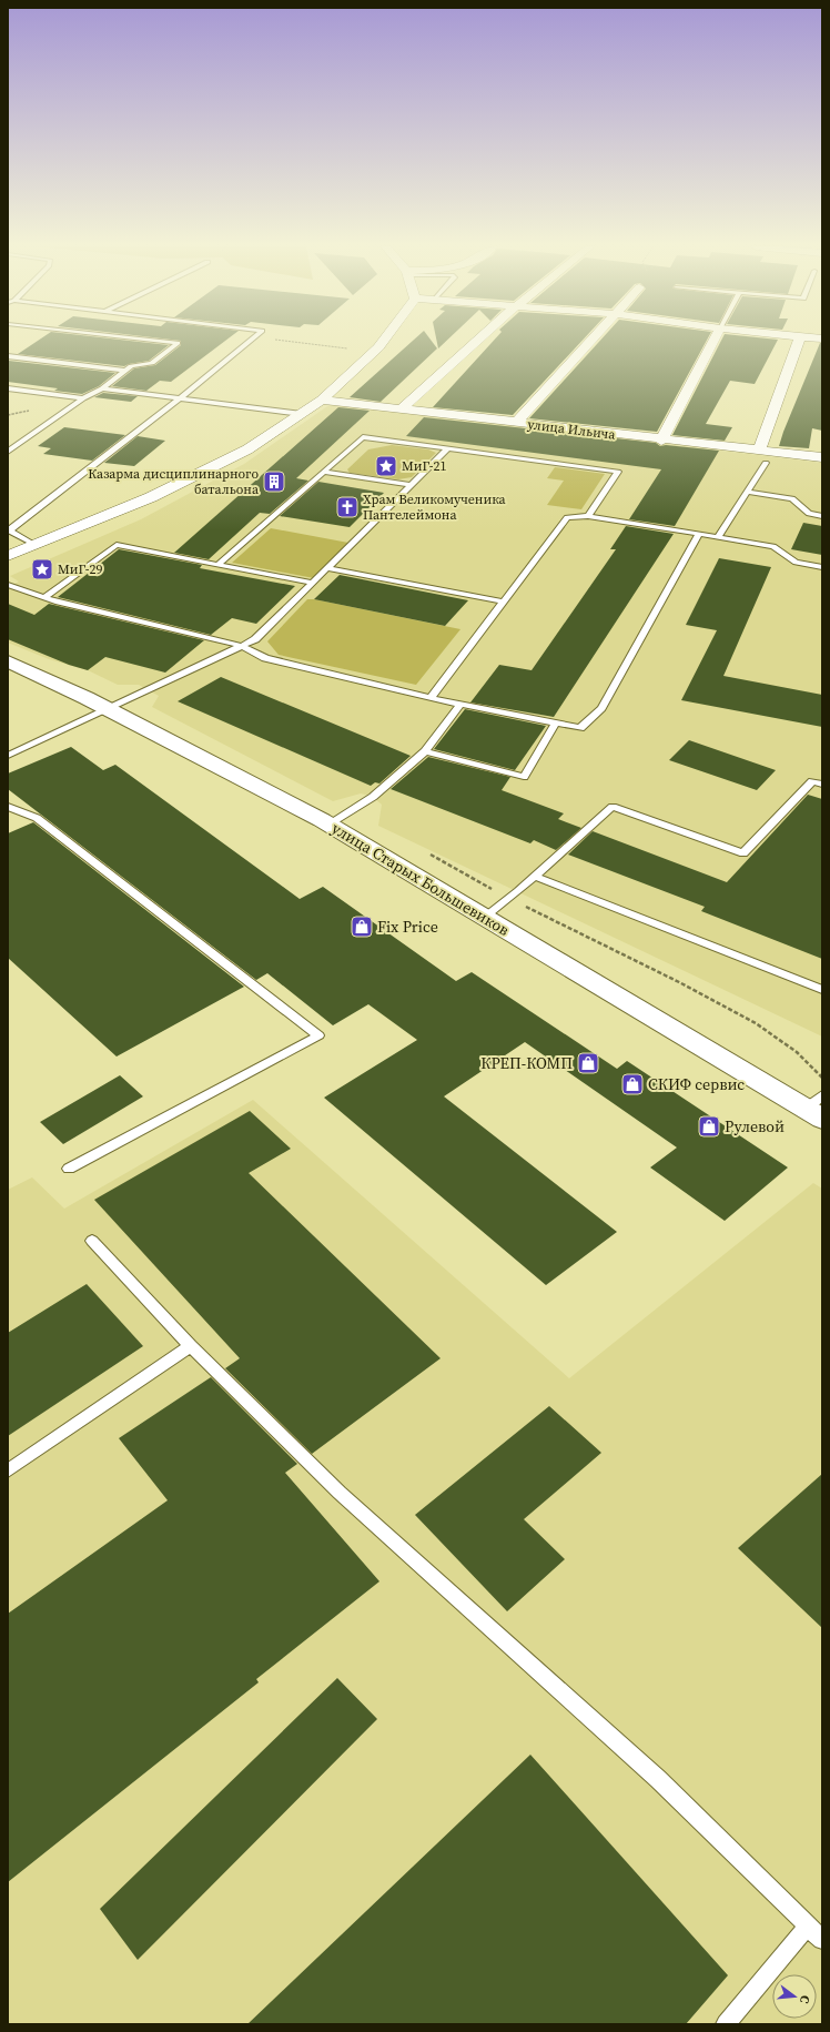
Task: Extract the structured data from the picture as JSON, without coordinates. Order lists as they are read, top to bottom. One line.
{"streets":{"street":["улица Ильича","улица Старых Большевиков"]},"places":{"place":["МиГ-21","МиГ-29"],"building":["Казарма дисциплинарного батальона"],"church":["Храм Великомученика Пантелеймона"],"shop":["Fix Price","КРЕП-КОМП","СКИФ сервис","Рулевой"]},"north":"right"}
